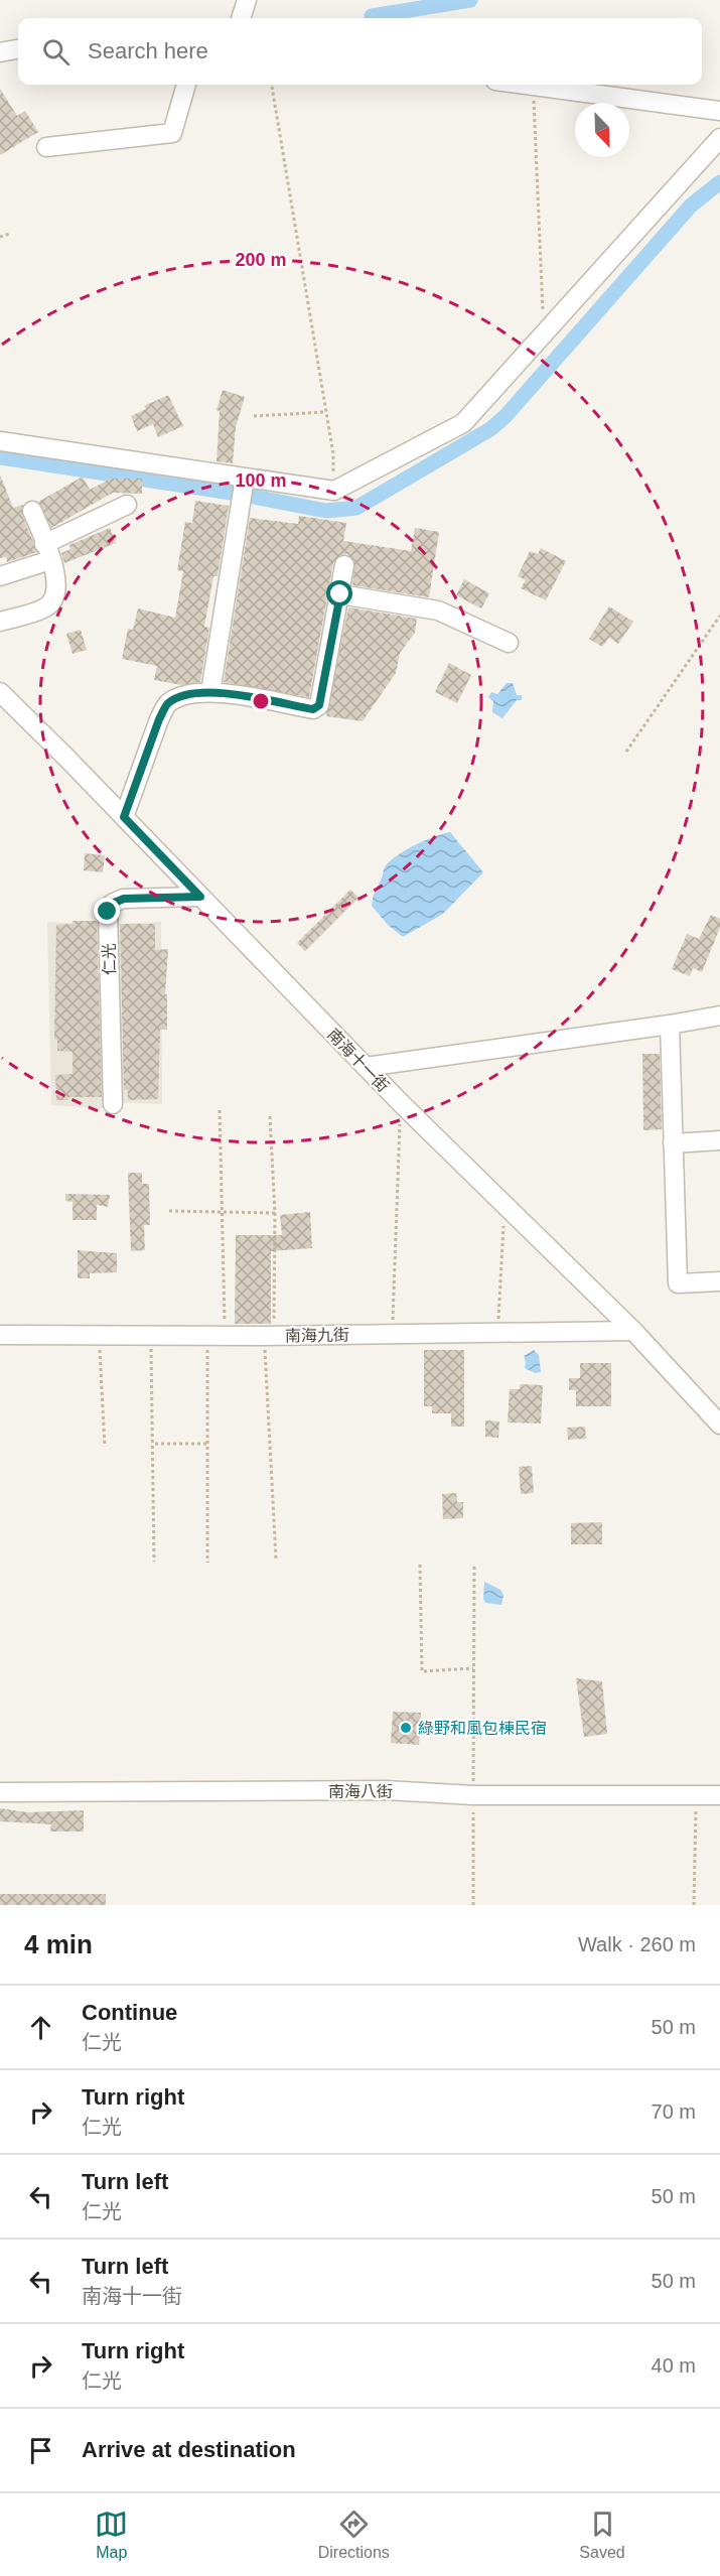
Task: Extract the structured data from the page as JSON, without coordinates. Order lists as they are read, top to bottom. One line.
{"streets":{"street":["仁光","南海十一街","南海九街","南海八街"]},"crossings":[["仁光","南海十一街"],["南海十一街","南海九街"]],"places":["綠野和風包棟民宿"],"north":"bottom right","page":{"search":"Search here","heading":["4 min","Walk · 260 m"],"list":[["Continue","仁光","50 m"],["Turn right","仁光","70 m"],["Turn left","仁光","50 m"],["Turn left","南海十一街","50 m"],["Turn right","仁光","40 m"],"Arrive at destination"],"nav":["Map","Directions","Saved"]},"rings":["200 m","100 m"]}
